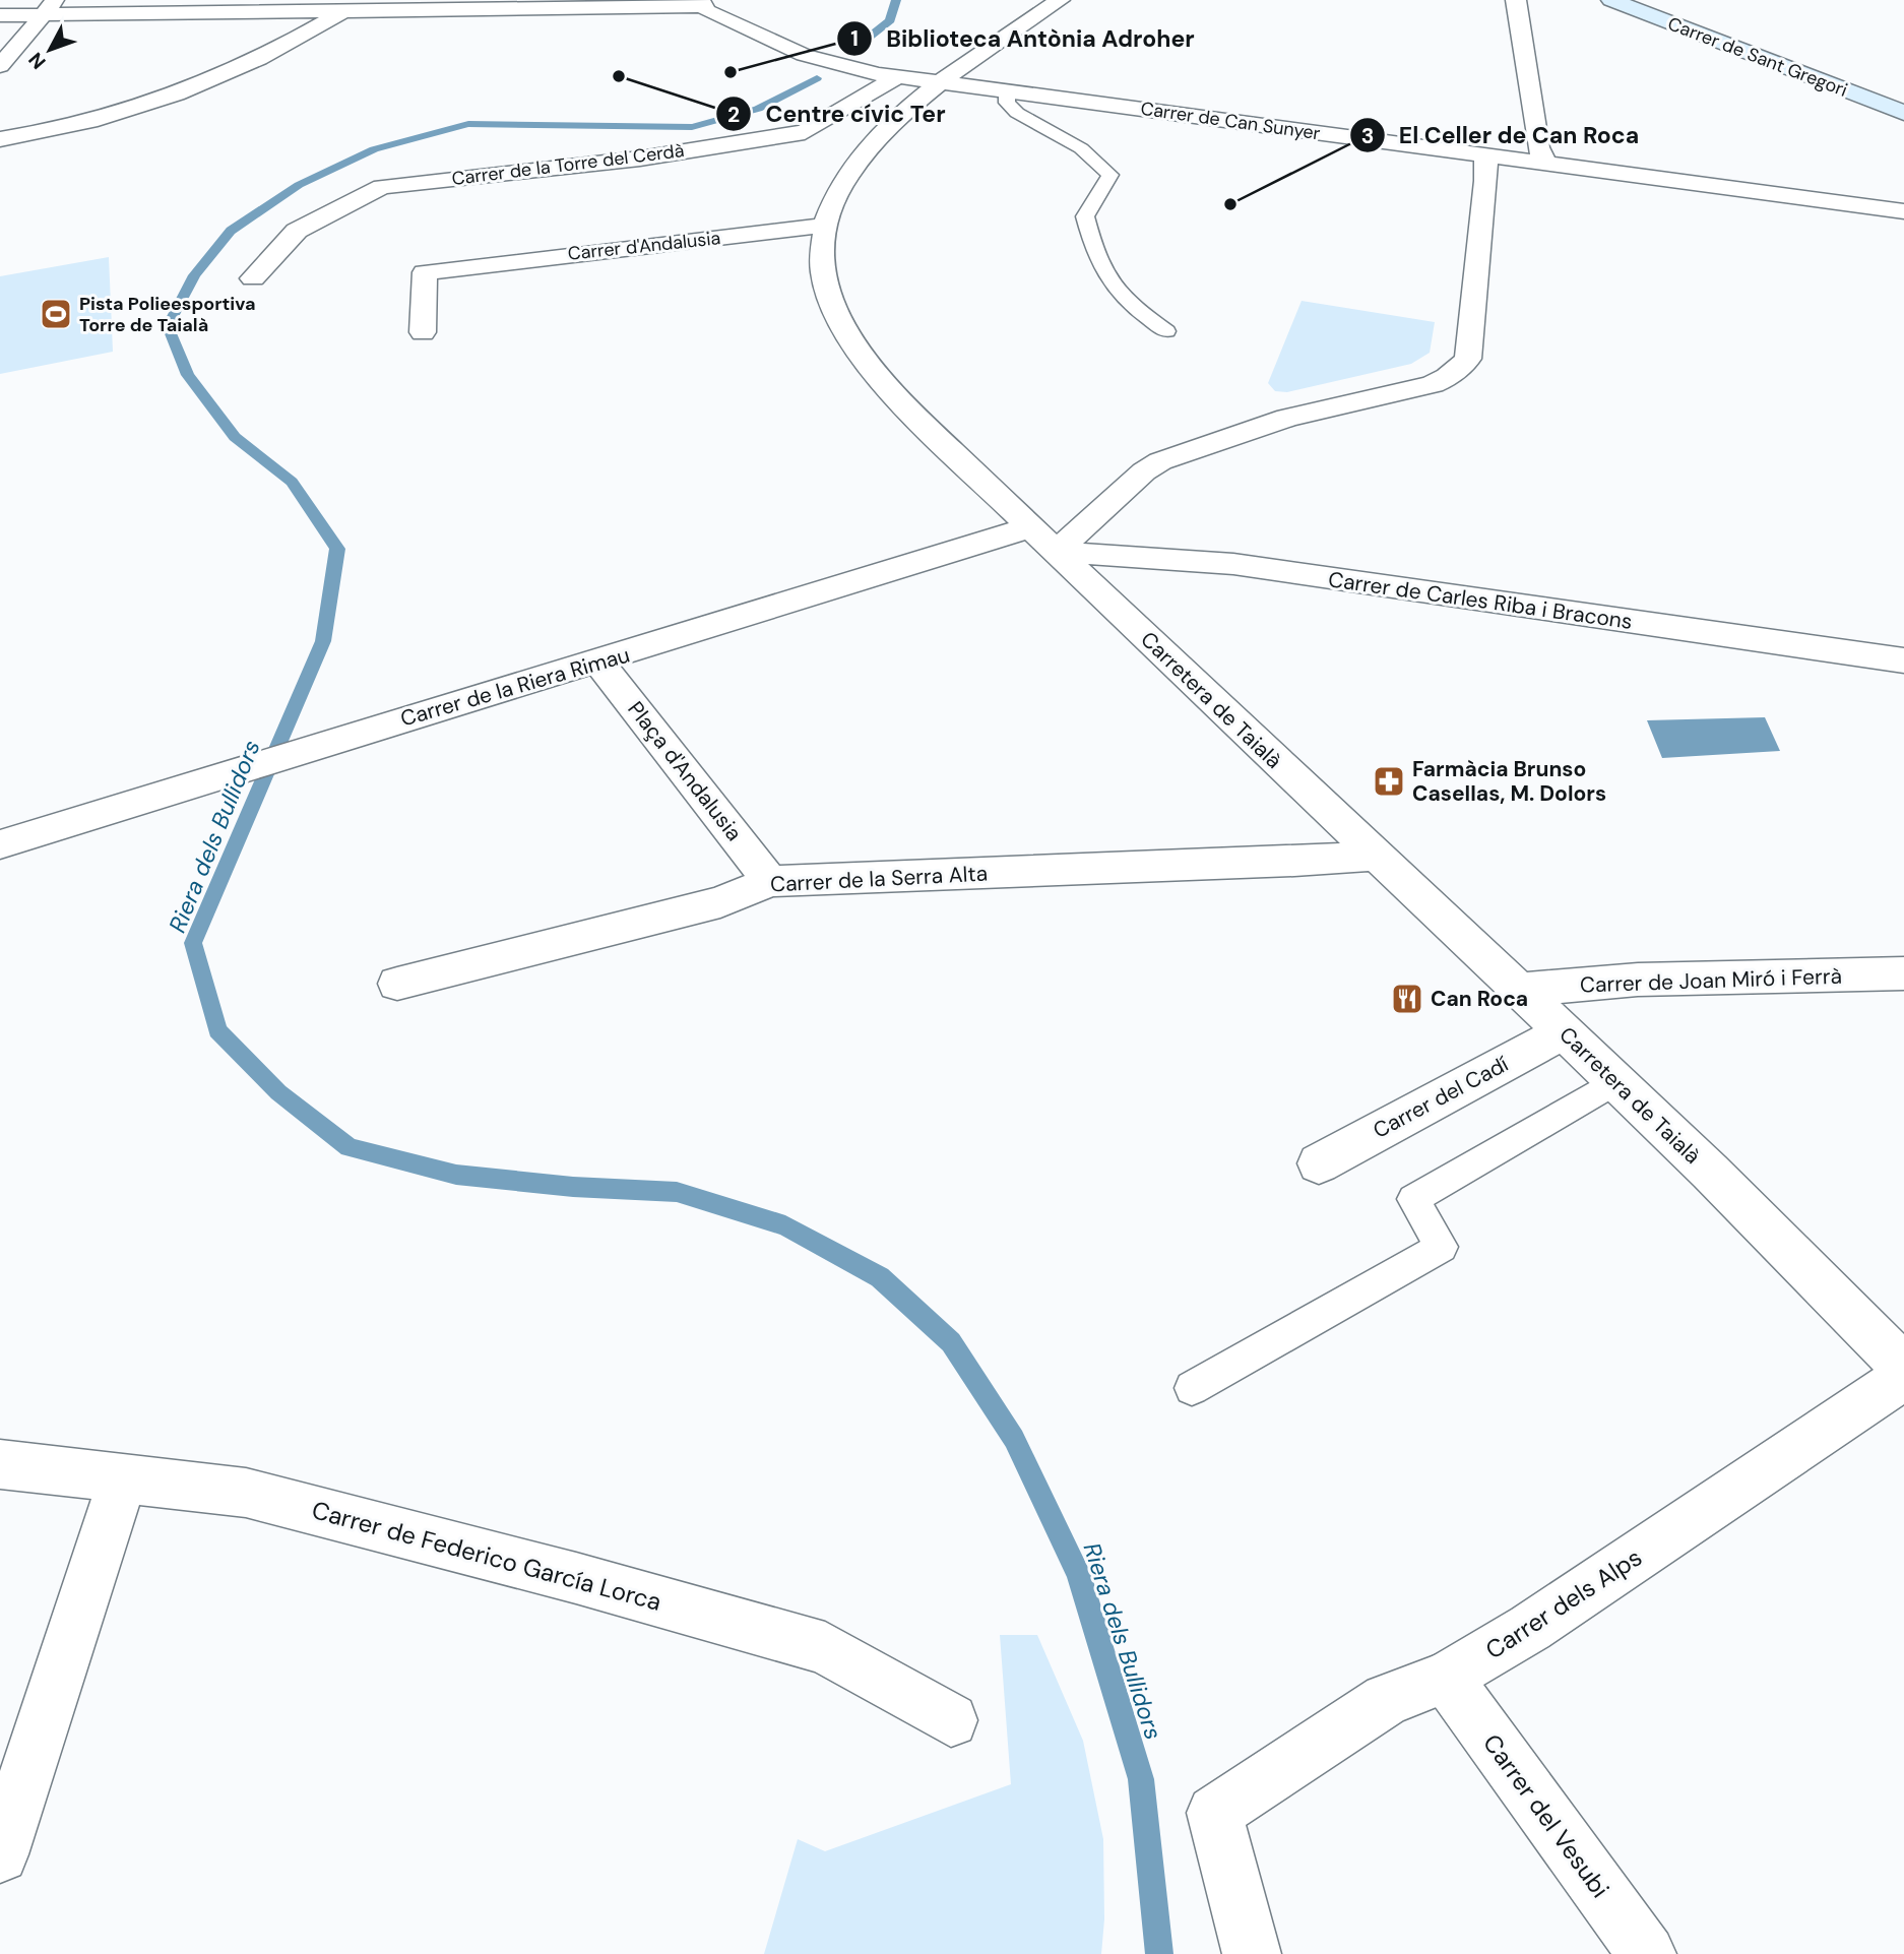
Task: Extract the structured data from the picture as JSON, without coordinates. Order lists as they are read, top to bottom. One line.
{"streets":{"main road":["Carrer de Sant Gregori"],"street":["Carrer de Can Sunyer","Carrer de la Torre del Cerdà","Carrer d'Andalusia","Carrer de Carles Riba i Bracons","Carrer de la Riera Rimau","Carretera de Taialà","Plaça d'Andalusia","Carrer de la Serra Alta","Carrer de Joan Miró i Ferrà","Carrer del Cadí","Carrer de Federico García Lorca","Carrer dels Alps","Carrer del Vesubi"]},"crossings":[["Carrer de Can Sunyer","Carrer de la Torre del Cerdà"],["Carrer de Can Sunyer","Carretera de Taialà"],["Carrer d'Andalusia","Carretera de Taialà"],["Carrer de Carles Riba i Bracons","Carrer de la Riera Rimau"],["Carrer de Carles Riba i Bracons","Carretera de Taialà"],["Carrer de la Riera Rimau","Carretera de Taialà"],["Carrer de la Riera Rimau","Plaça d'Andalusia"],["Carretera de Taialà","Carrer de la Serra Alta"],["Carretera de Taialà","Carrer de Joan Miró i Ferrà"],["Carretera de Taialà","Carrer del Cadí"],["Plaça d'Andalusia","Carrer de la Serra Alta"],["Carrer dels Alps","Carrer del Vesubi"]],"water":["Riera dels Bullidors"],"places":{"other":["Biblioteca Antònia Adroher","Centre cívic Ter","El Celler de Can Roca"],"sports":["Pista Polieesportiva Torre de Taialà"],"pharmacy":["Farmàcia Brunso Casellas, M. Dolors"],"restaurant":["Can Roca"]},"north":"bottom left"}
